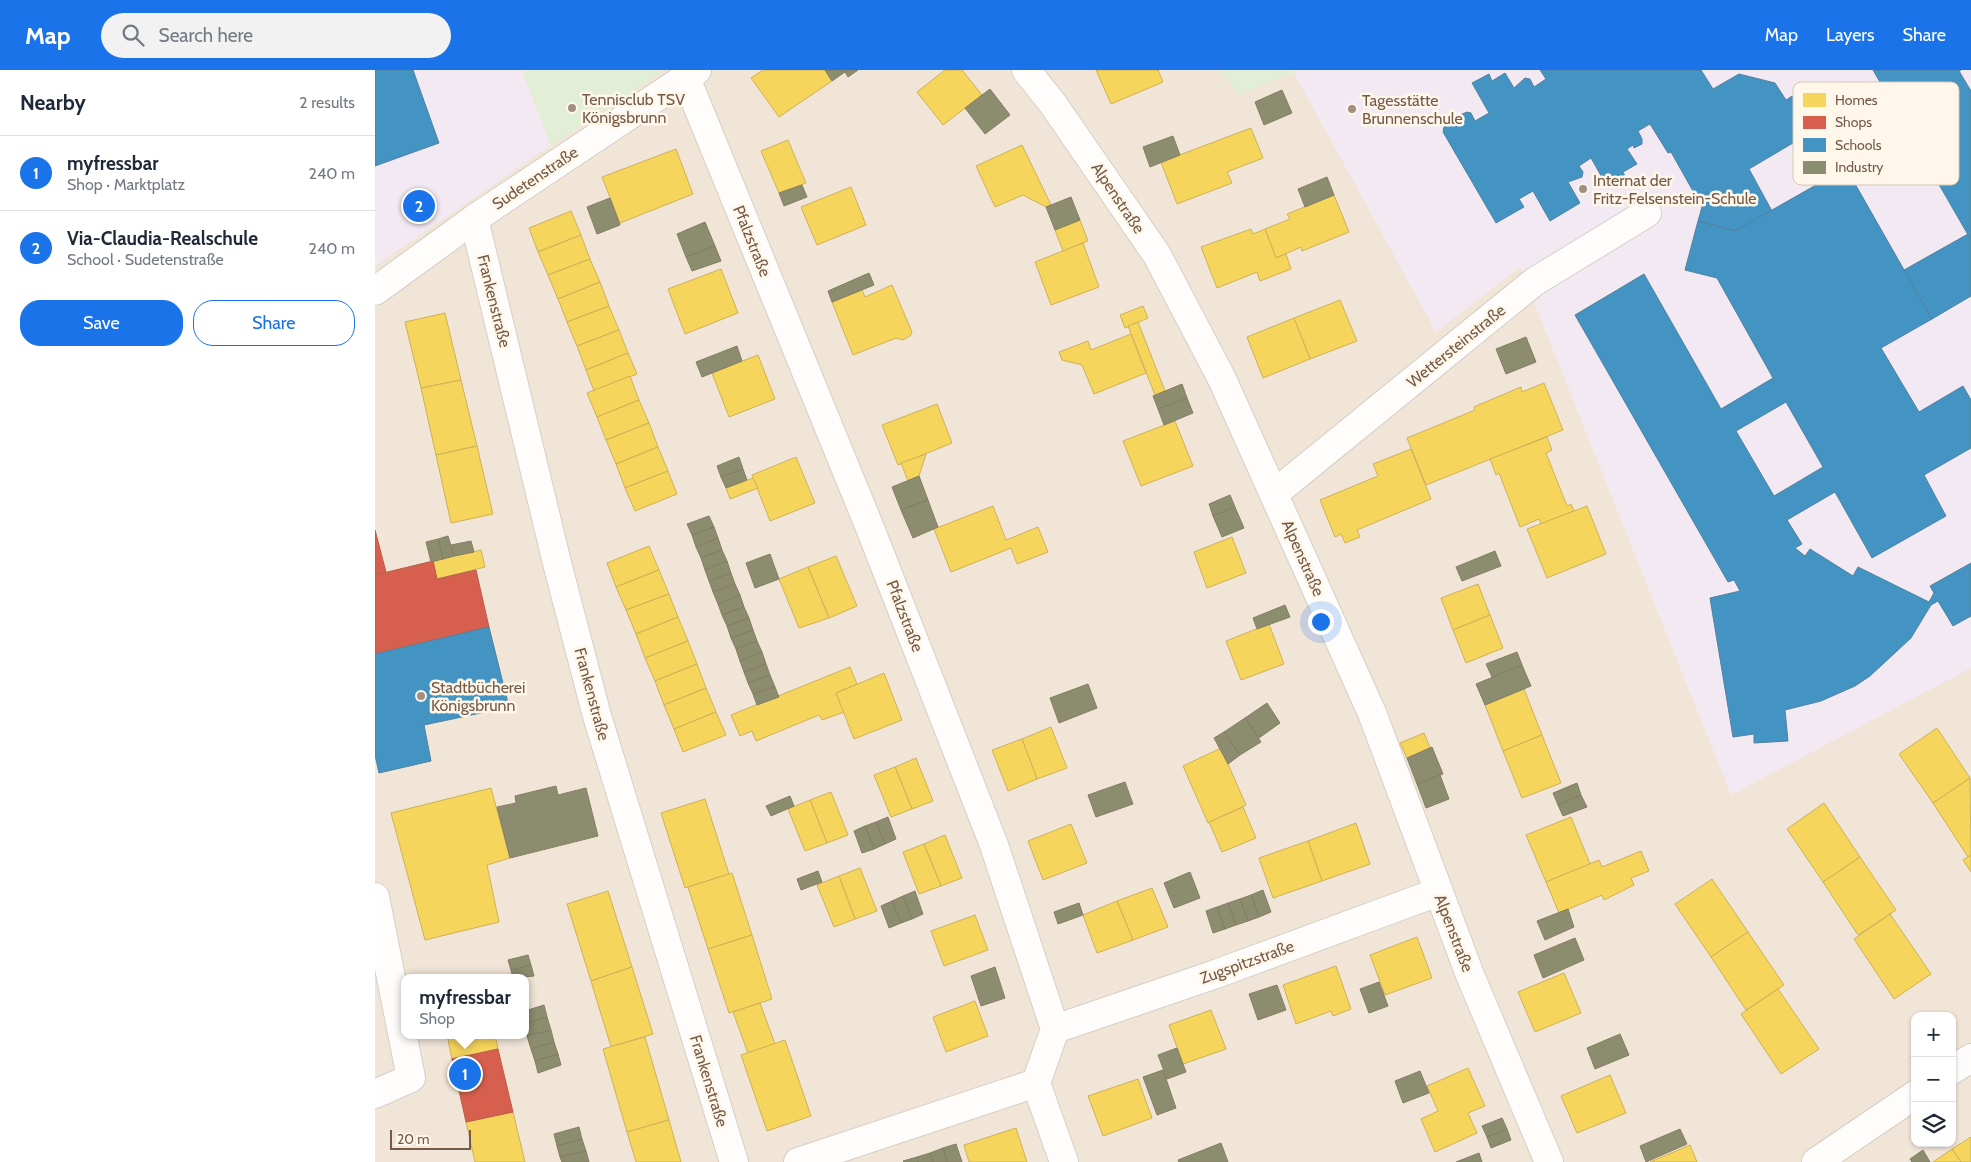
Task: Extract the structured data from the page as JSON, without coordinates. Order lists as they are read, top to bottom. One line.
{"streets":{"street":["Sudetenstraße","Alpenstraße","Pfalzstraße","Frankenstraße","Wettersteinstraße","Zugspitzstraße"]},"crossings":[["Sudetenstraße","Pfalzstraße"],["Sudetenstraße","Frankenstraße"],["Alpenstraße","Wettersteinstraße"],["Alpenstraße","Zugspitzstraße"],["Pfalzstraße","Zugspitzstraße"]],"places":["Tennisclub TSV Königsbrunn","Tagesstätte Brunnenschule","Internat der Fritz-Felsenstein-Schule","Stadtbücherei Königsbrunn"],"legend":["Homes","Shops","Schools","Industry"],"scale_bar":"20 m","page":{"header":"Map","search":"Search here","nav":["Map","Layers","Share"],"heading":["Nearby","2 results"],"list":[{"mark":"1","name":"myfressbar","note":"Shop · Marktplatz","value":"240 m"},{"mark":"2","name":"Via-Claudia-Realschule","note":"School · Sudetenstraße","value":"240 m"}],"pins":["2","1"],"buttons":["Save","Share"],"popup":["myfressbar","Shop"],"map_buttons":["+","−"],"scale":"20 m"}}
